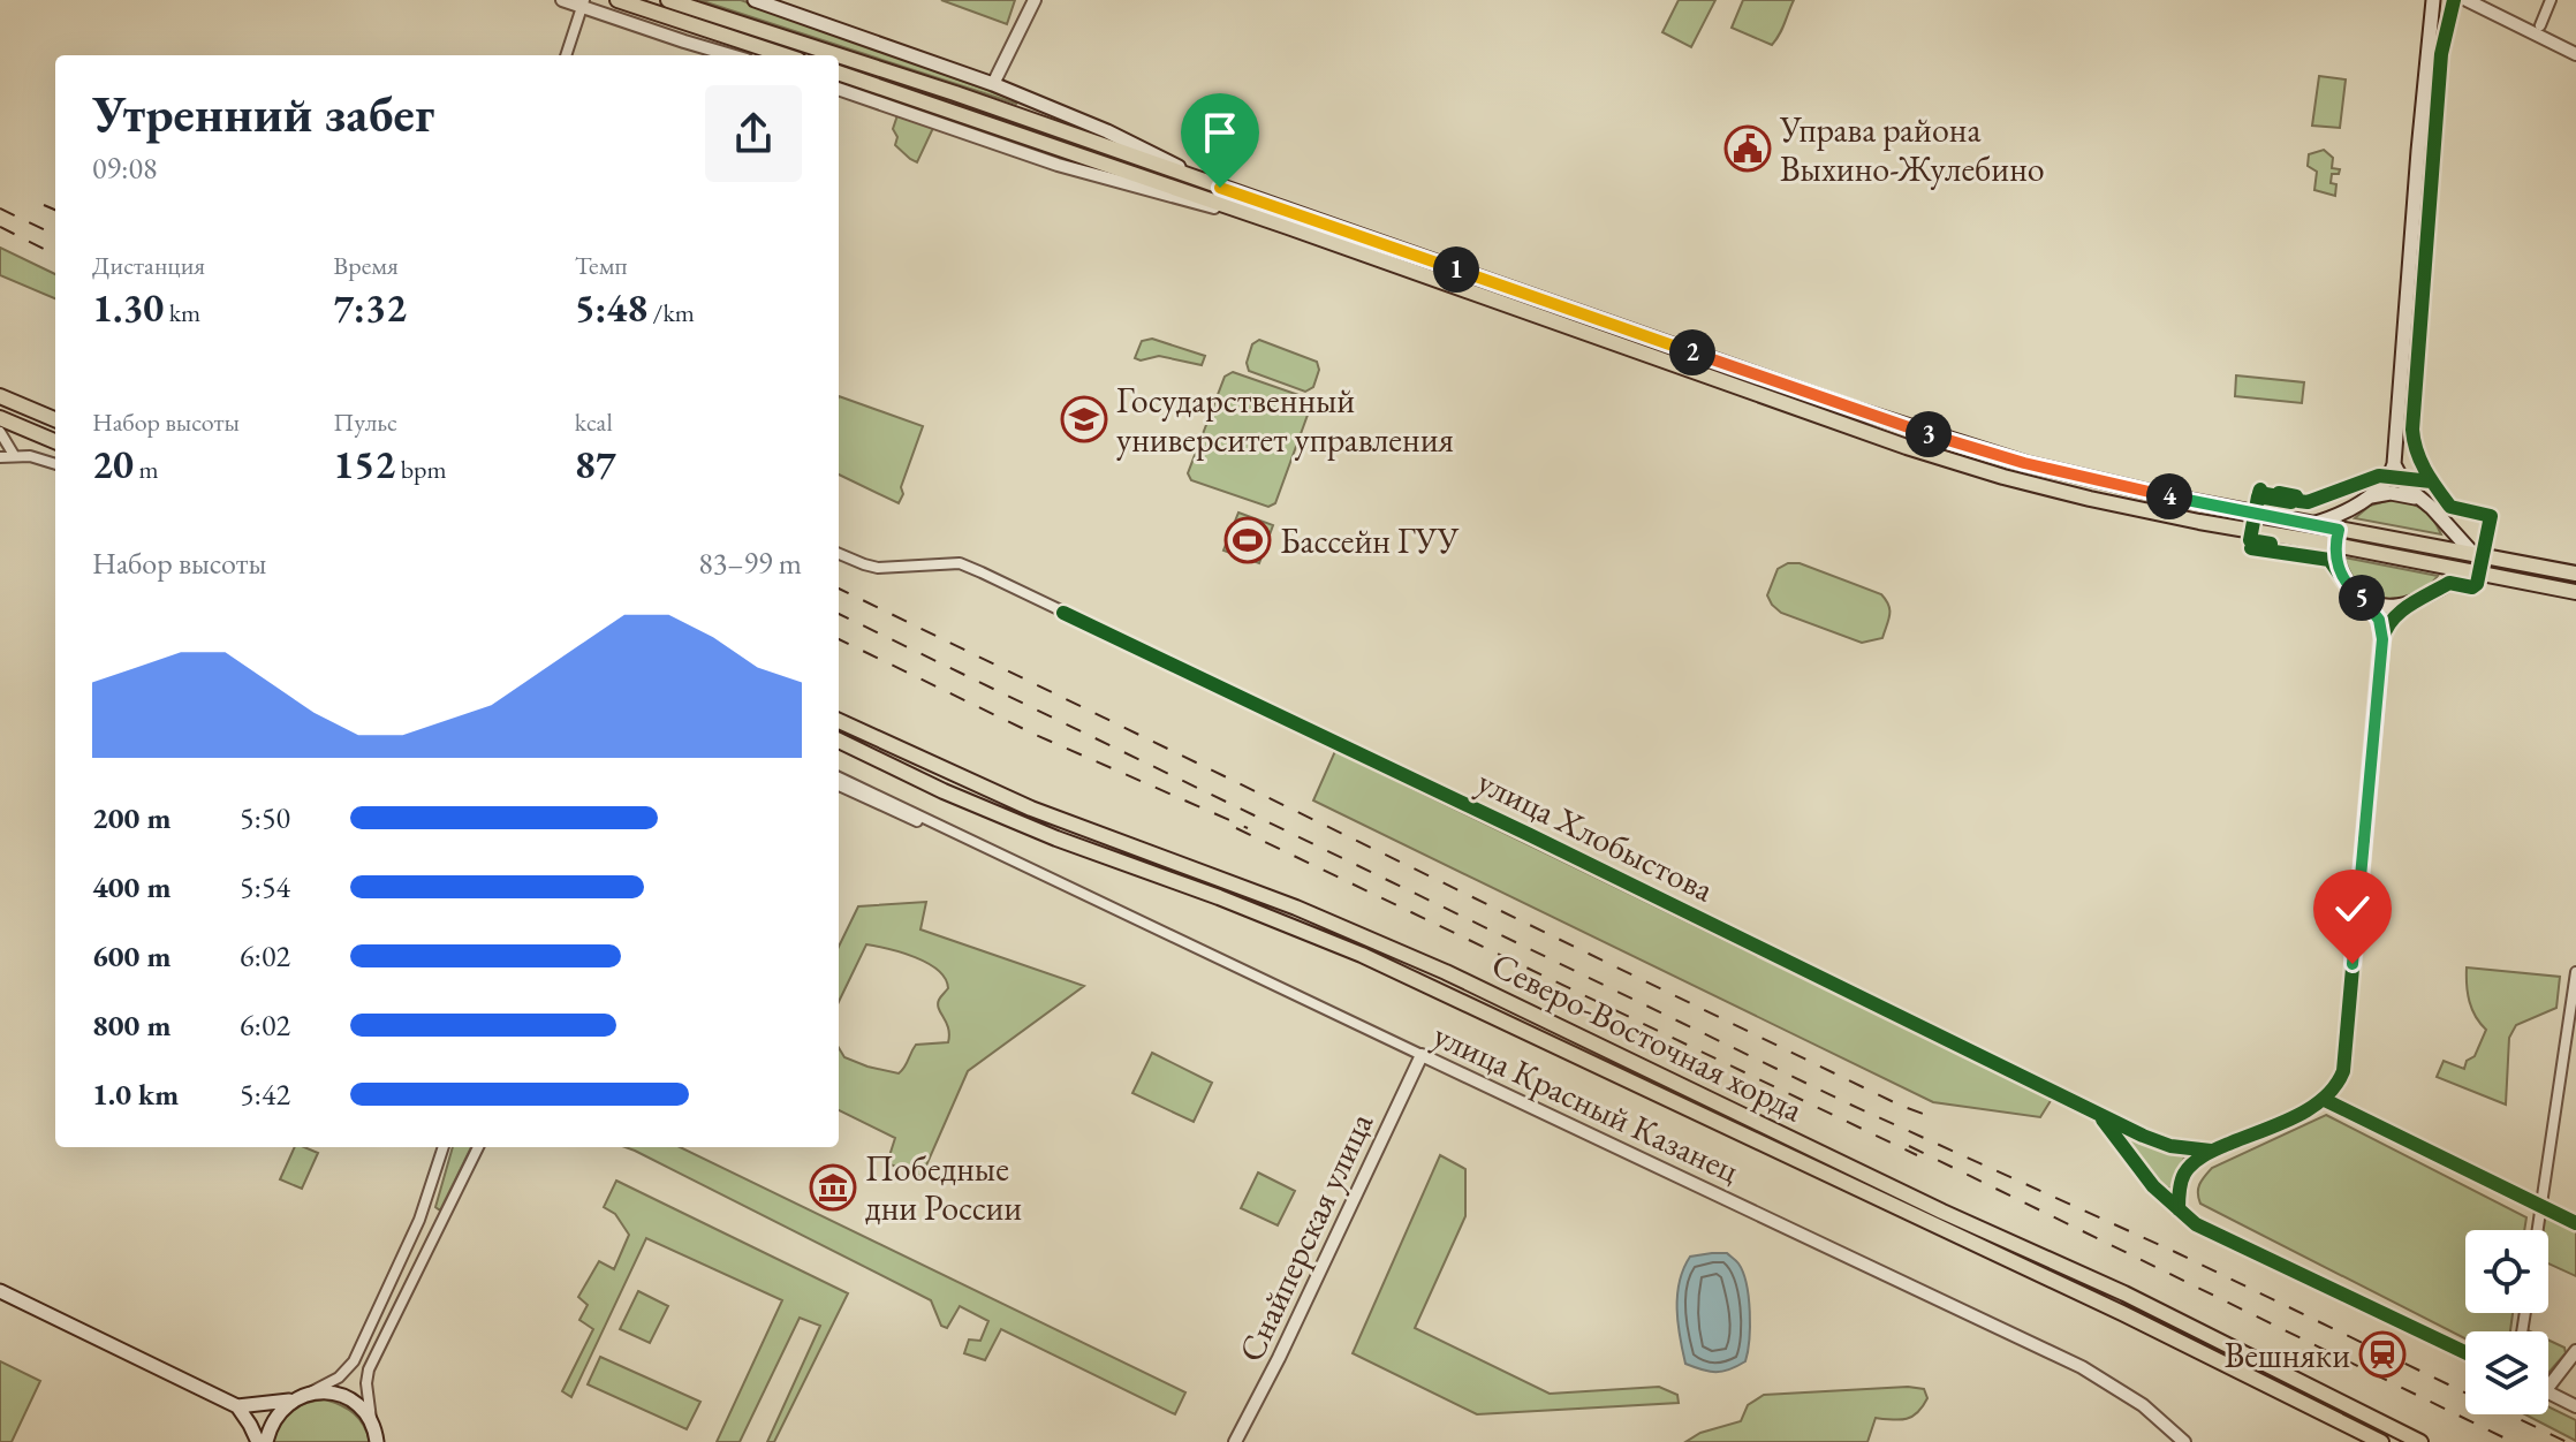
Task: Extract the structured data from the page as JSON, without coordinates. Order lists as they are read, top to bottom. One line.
{"streets":{"main road":["Северо-Восточная хорда"],"street":["улица Хлобыстова","улица Красный Казанец","Снайперская улица"]},"crossings":[["улица Красный Казанец","Снайперская улица"]],"places":{"public building":["Управа района Выхино-Жулебино"],"school or university":["Государственный университет управления"],"sports":["Бассейн ГУУ"],"museum":["Победные дни России"],"station":["Вешняки"]},"page":{"heading":["Утренний забег","09:08"],"stats":[["Дистанция","1.30 km"],["Время","7:32"],["Темп","5:48 /km"],["Набор высоты","20 m"],["Пульс","152 bpm"],["kcal","87"]],"pins":["1","2","3","4","5"],"chart":["Набор высоты","83–99 m"],"list":[{"name":"200 m","note":"5:50"},{"name":"400 m","note":"5:54"},{"name":"600 m","note":"6:02"},{"name":"800 m","note":"6:02"},{"name":"1.0 km","note":"5:42"}]}}
